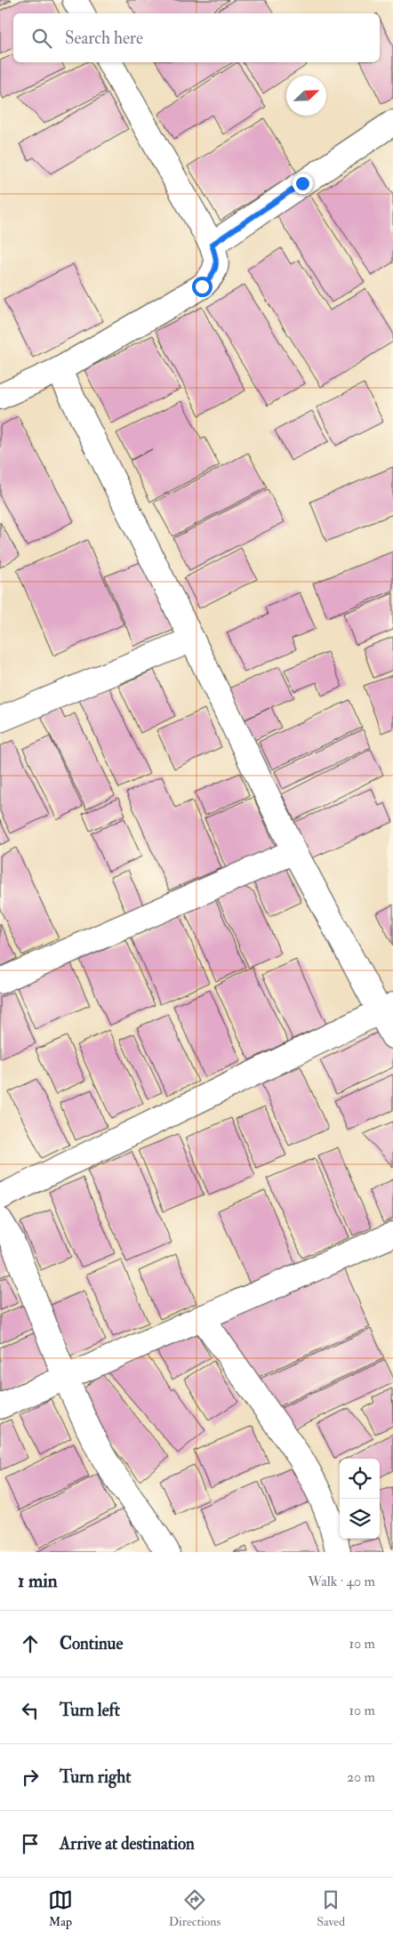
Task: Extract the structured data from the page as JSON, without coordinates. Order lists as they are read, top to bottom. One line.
{"north":"top right","page":{"search":"Search here","heading":["1 min","Walk · 40 m"],"list":[["Continue","10 m"],["Turn left","10 m"],["Turn right","20 m"],"Arrive at destination"],"nav":["Map","Directions","Saved"]}}
